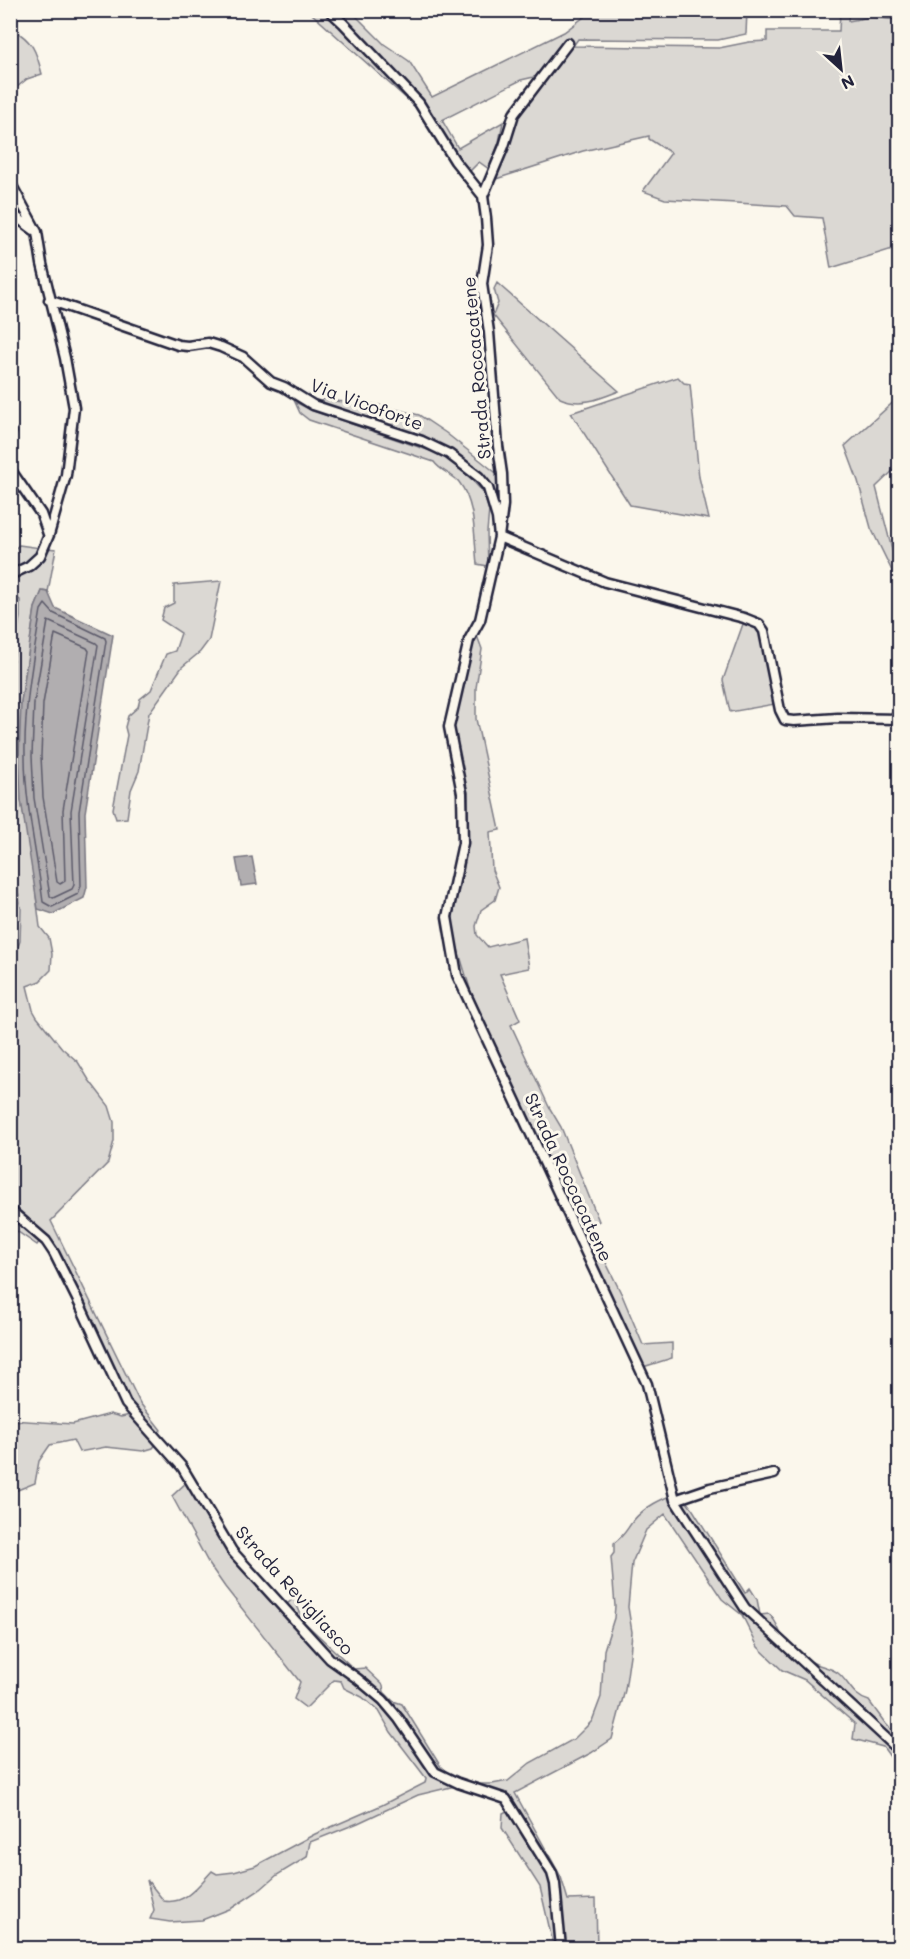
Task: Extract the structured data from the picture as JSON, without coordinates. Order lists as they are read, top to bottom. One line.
{"streets":{"street":["Strada Roccacatene","Via Vicoforte","Strada Revigliasco"]},"crossings":[["Strada Roccacatene","Via Vicoforte"]],"north":"bottom right"}
